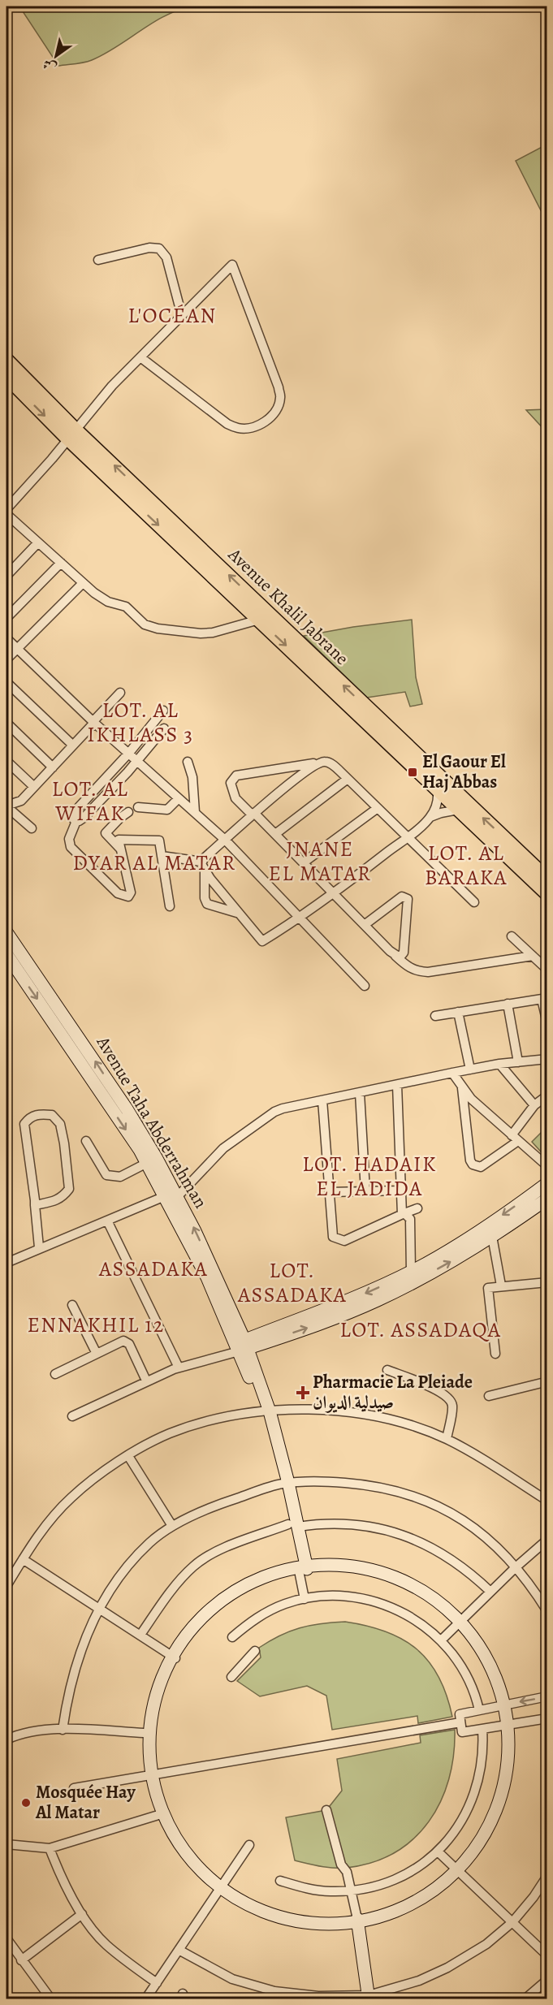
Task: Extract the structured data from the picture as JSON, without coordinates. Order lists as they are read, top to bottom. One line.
{"streets":{"main road":["Avenue Khalil Jabrane"],"street":["Avenue Taha Abderrahman"]},"districts":["L'OCÉAN","LOT. AL IKHLASS 3","LOT. AL WIFAK","JNANE EL MATAR","LOT. AL BARAKA","DYAR AL MATAR","LOT. HADAIK EL JADIDA","ASSADAKA","LOT. ASSADAKA","ENNAKHIL 12","LOT. ASSADAQA"],"places":{"transit":["El Gaour El Haj Abbas"],"health":["Pharmacie La Pleiade صيدلية الديوان"],"other":["Mosquée Hay Al Matar"]},"north":"bottom left"}
